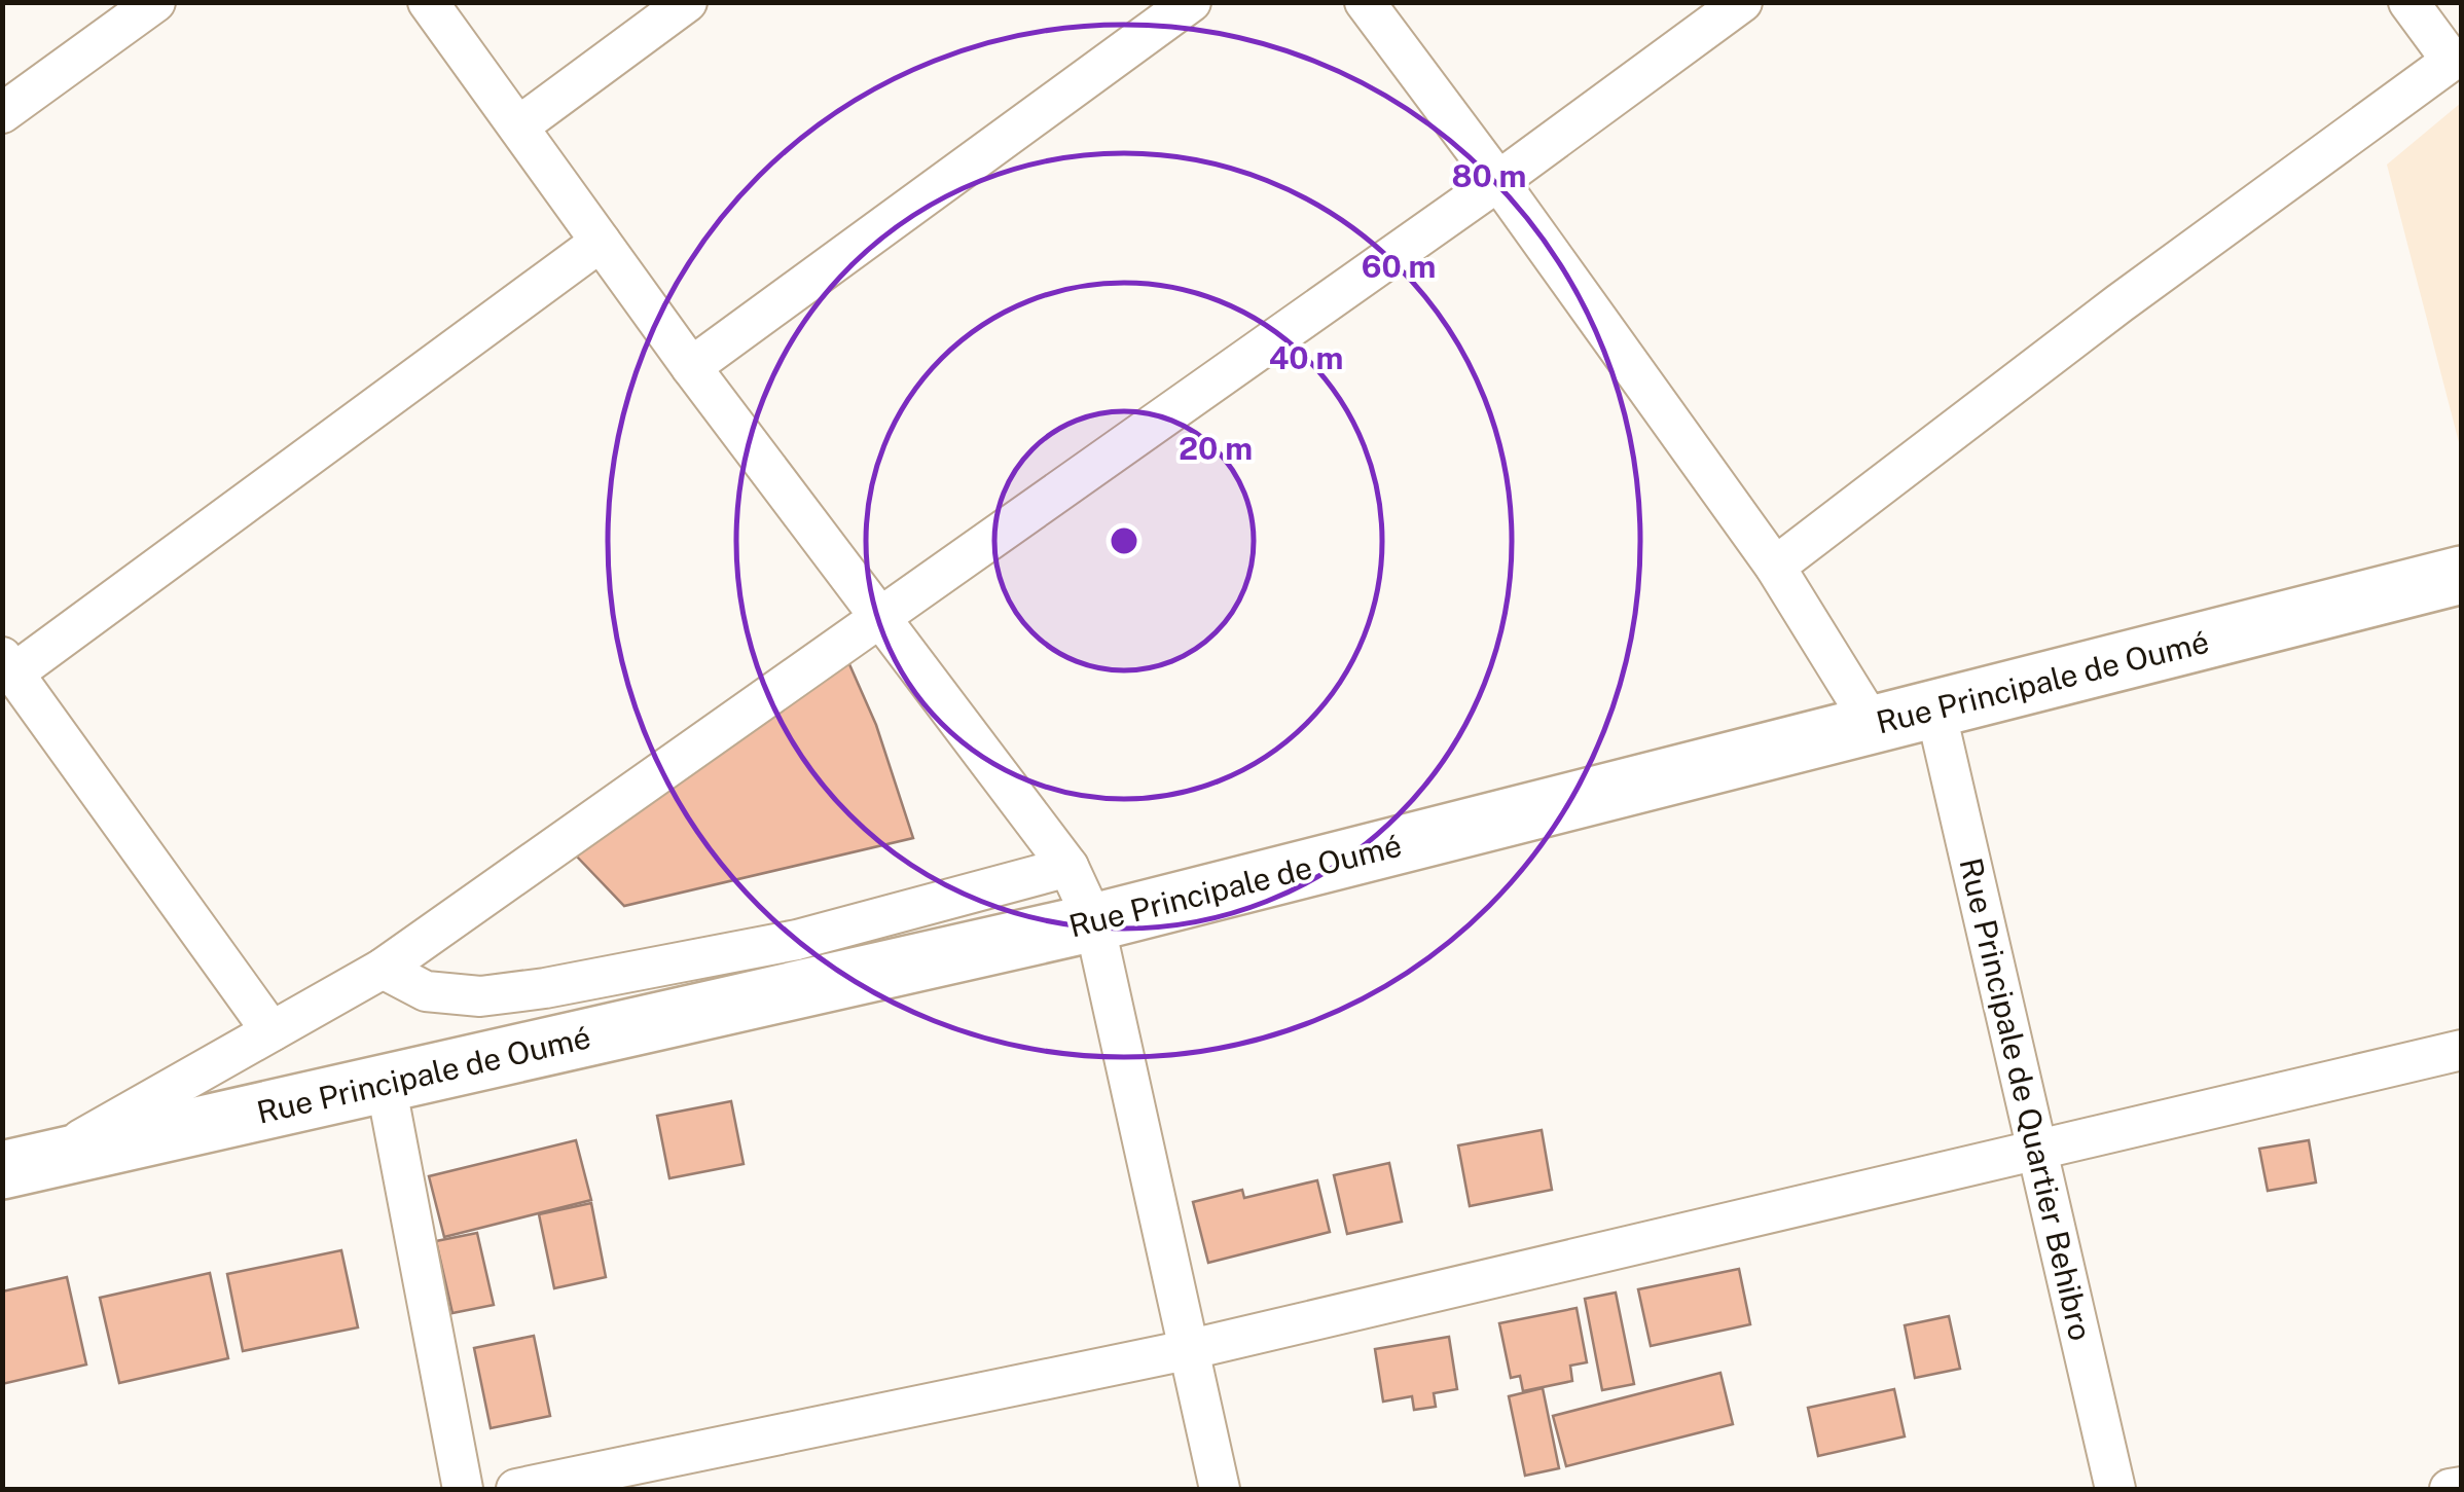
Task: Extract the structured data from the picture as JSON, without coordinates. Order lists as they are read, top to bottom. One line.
{"streets":{"main road":["Rue Principale de Oumé"],"street":["Rue Principale de Quartier Behibro"]},"crossings":[["Rue Principale de Oumé","Rue Principale de Quartier Behibro"]],"rings":["80 m","60 m","40 m","20 m"]}
